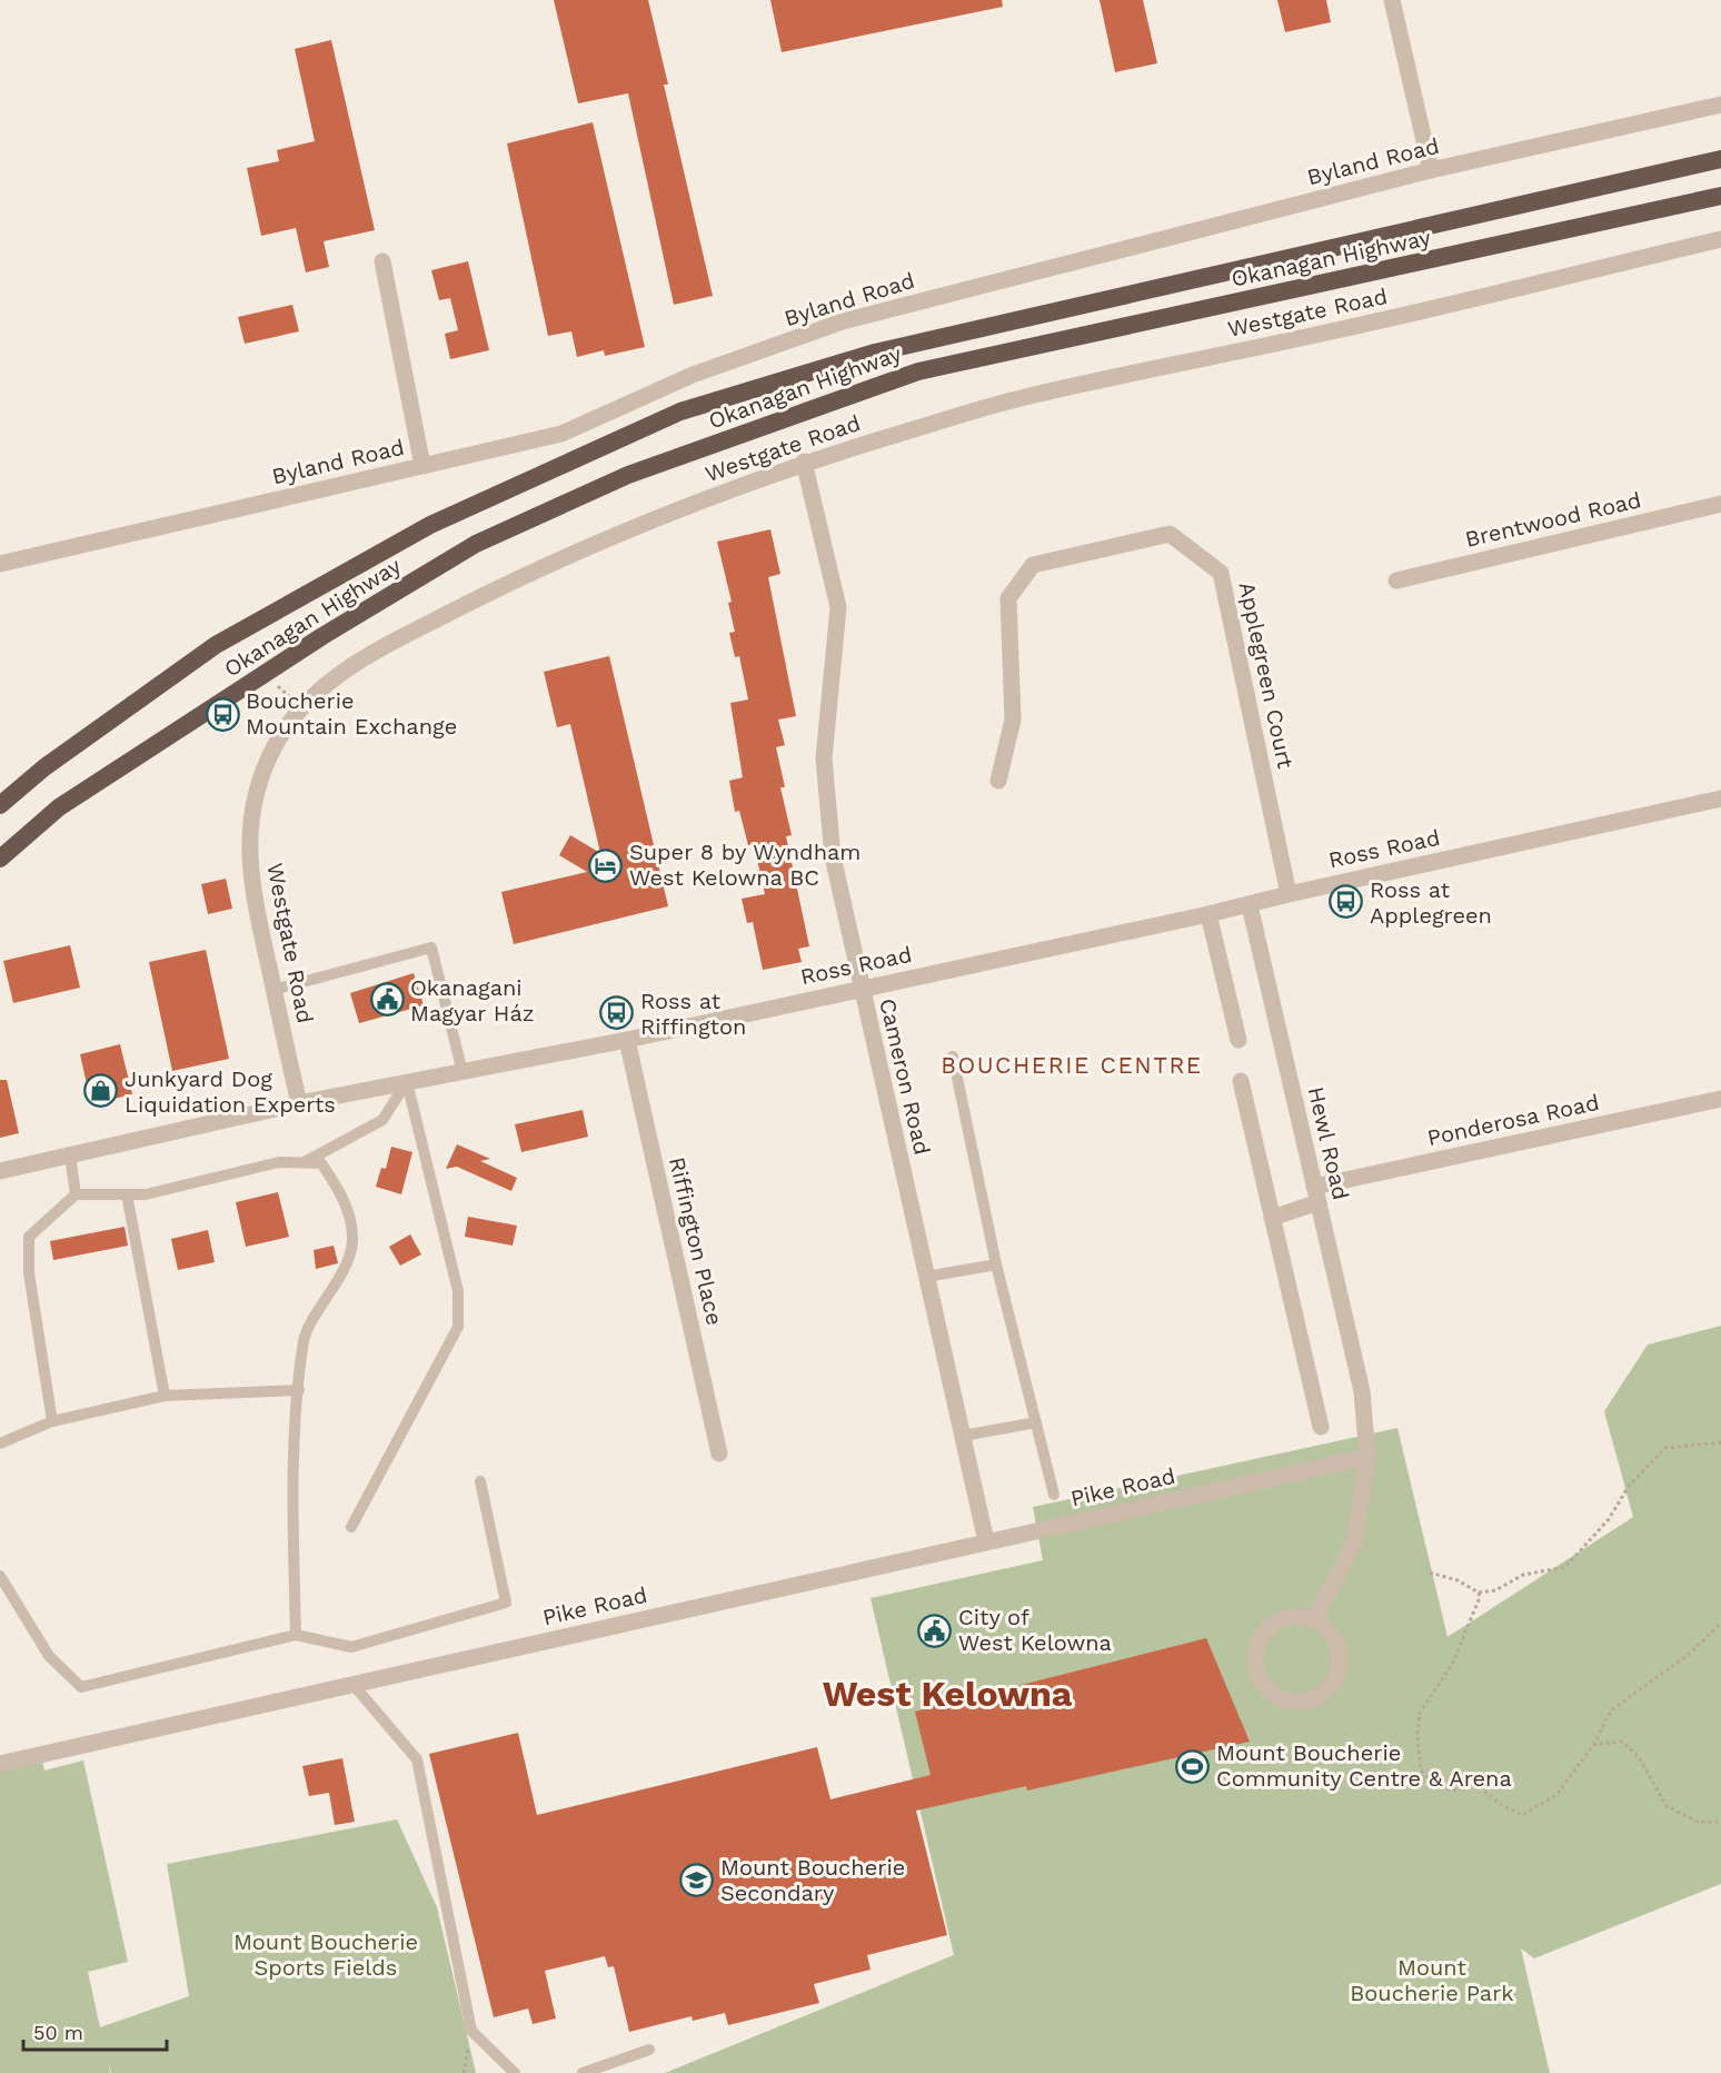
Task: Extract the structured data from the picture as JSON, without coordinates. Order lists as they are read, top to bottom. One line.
{"streets":{"highway":["Okanagan Highway"],"street":["Byland Road","Westgate Road","Brentwood Road","Applegreen Court","Ross Road","Cameron Road","Ponderosa Road","Hewl Road","Riffington Place","Pike Road"]},"crossings":[["Westgate Road","Ross Road"],["Westgate Road","Cameron Road"],["Applegreen Court","Ross Road"],["Ross Road","Cameron Road"],["Ross Road","Hewl Road"],["Ross Road","Riffington Place"],["Cameron Road","Pike Road"],["Ponderosa Road","Hewl Road"],["Hewl Road","Pike Road"]],"districts":["BOUCHERIE CENTRE","West Kelowna"],"parks":["Mount Boucherie Sports Fields","Mount Boucherie Park"],"places":{"bus stop":["Boucherie Mountain Exchange","Ross at Applegreen","Ross at Riffington"],"hotel":["Super 8 by Wyndham West Kelowna BC"],"public building":["Okanagani Magyar Ház","City of West Kelowna"],"shop":["Junkyard Dog Liquidation Experts"],"sports":["Mount Boucherie Community Centre & Arena"],"school or university":["Mount Boucherie Secondary"]},"scale_bar":"50 m"}
